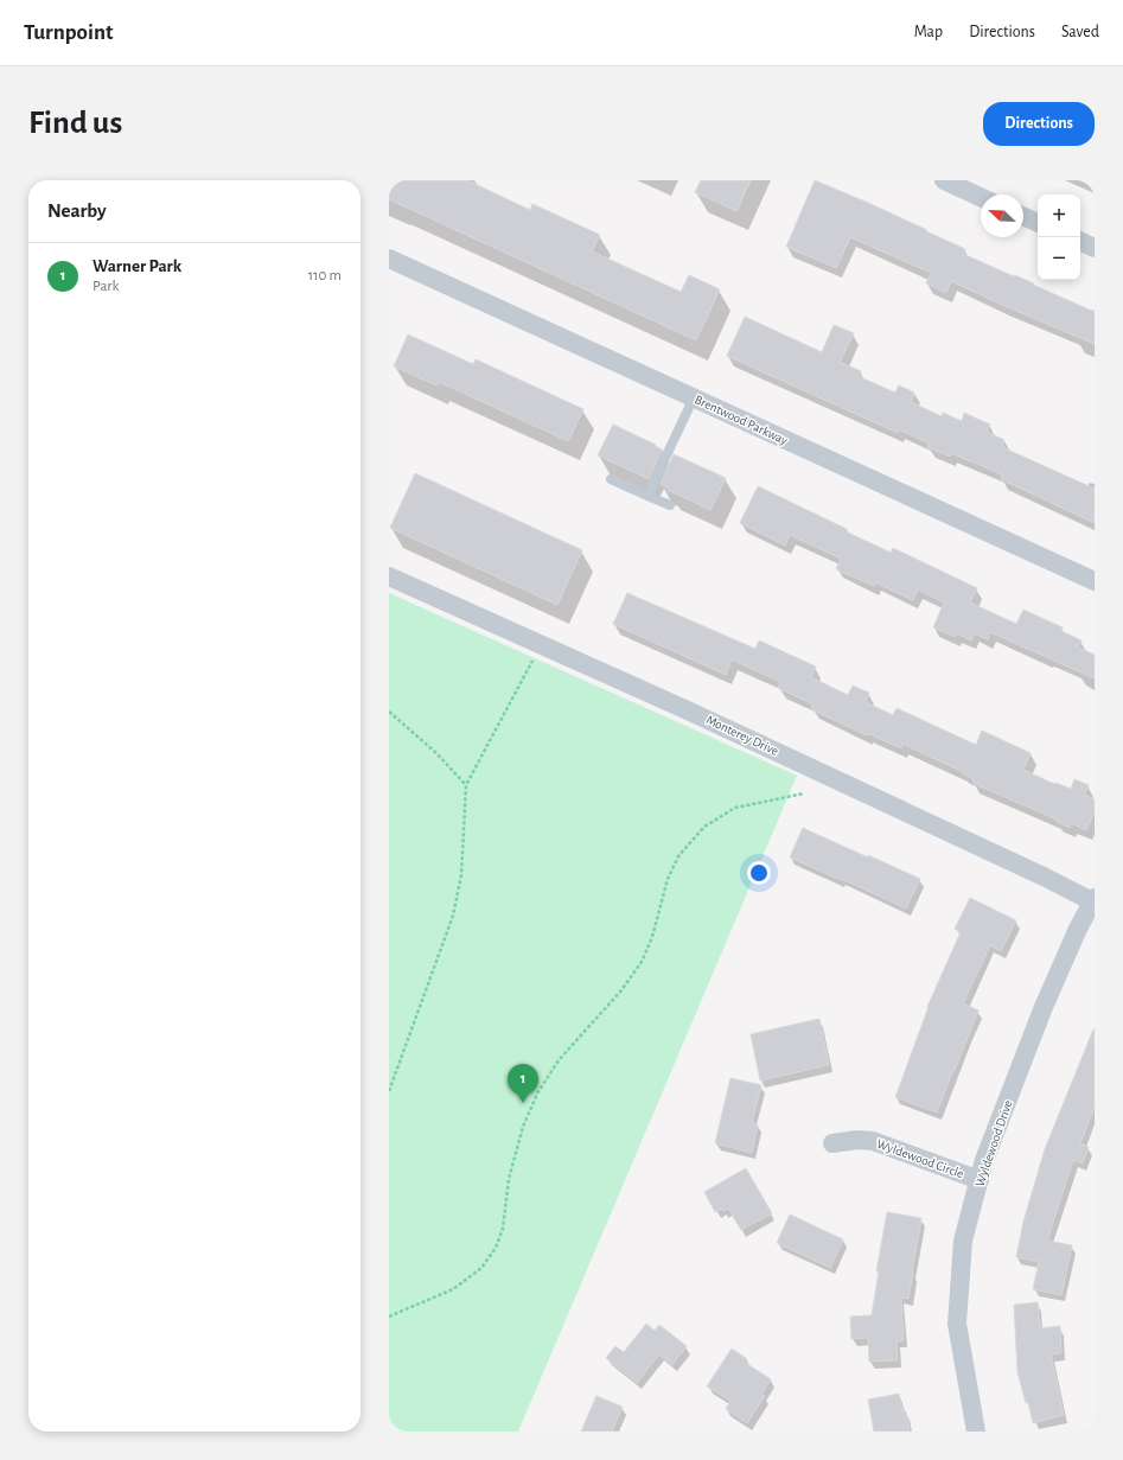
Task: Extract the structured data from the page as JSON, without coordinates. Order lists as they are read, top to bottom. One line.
{"streets":{"street":["Brentwood Parkway","Monterey Drive","Wyldewood Drive","Wyldewood Circle"]},"crossings":[["Monterey Drive","Wyldewood Drive"],["Wyldewood Drive","Wyldewood Circle"]],"north":"top left","page":{"header":"Turnpoint","nav":["Map","Directions","Saved"],"buttons":"Directions","title":"Find us","heading":"Nearby","map_buttons":["+","−"],"list":[{"mark":"1","name":"Warner Park","note":"Park","value":"110 m"}],"pins":"1"}}
